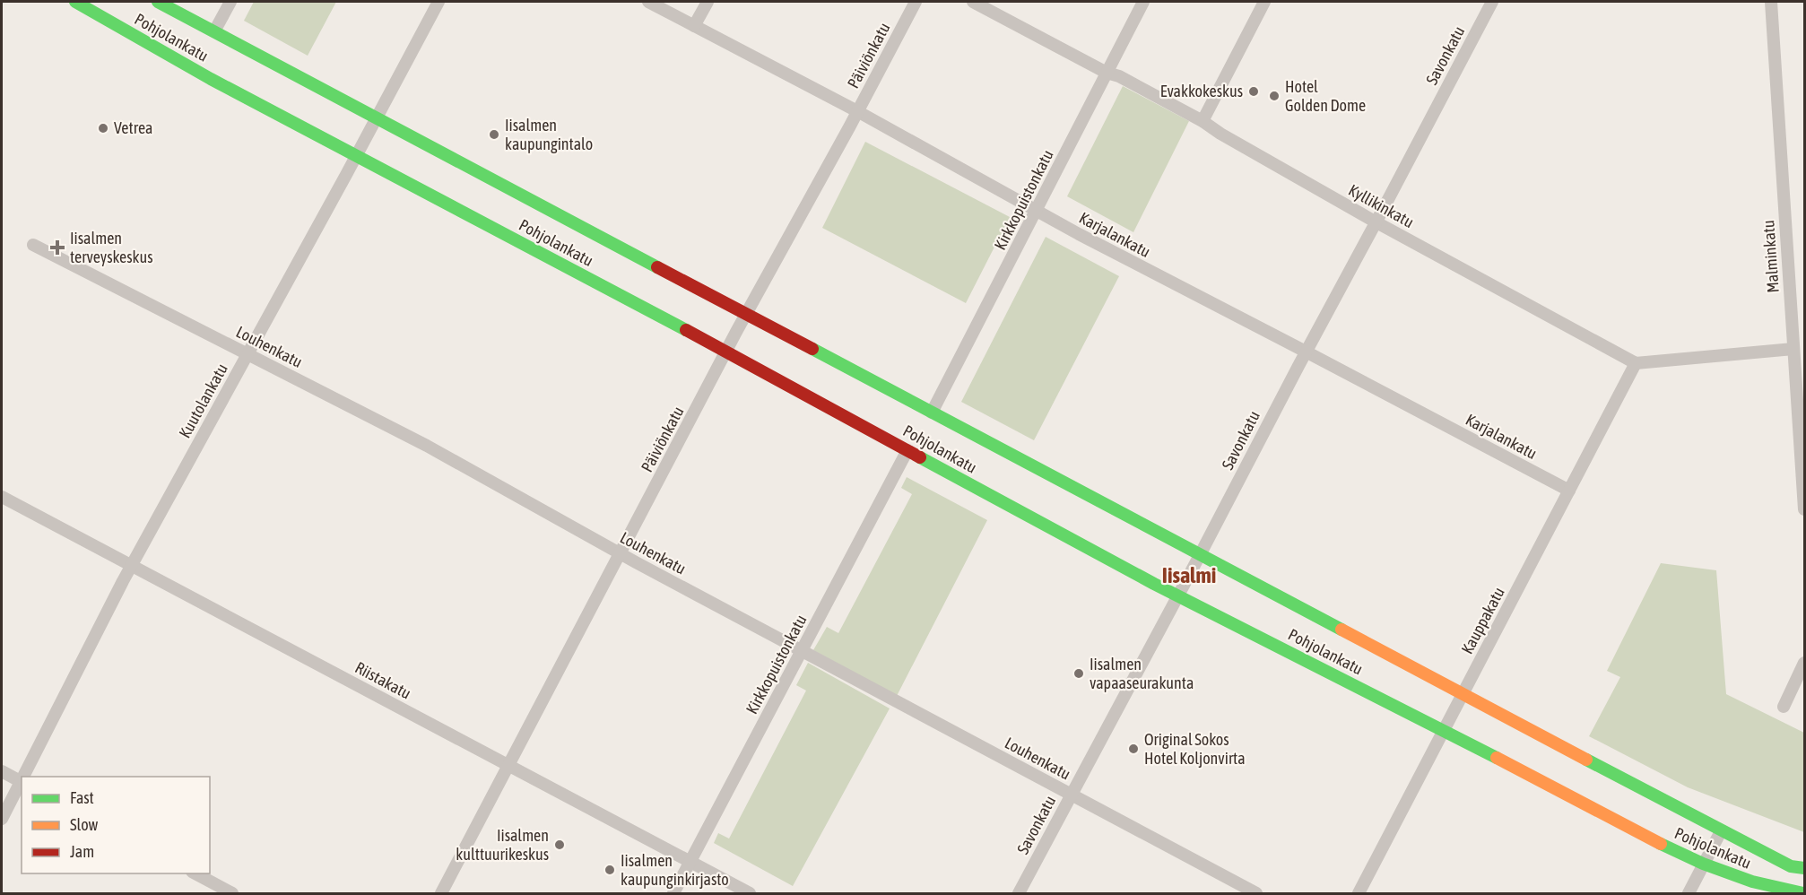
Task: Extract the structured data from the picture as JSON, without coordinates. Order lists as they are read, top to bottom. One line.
{"streets":{"main road":["Pohjolankatu"],"street":["Päiviönkatu","Savonkatu","Kirkkopuistonkatu","Kyllikinkatu","Karjalankatu","Malminkatu","Louhenkatu","Kuutolankatu","Kauppakatu","Riistakatu"]},"crossings":[["Pohjolankatu","Päiviönkatu"],["Pohjolankatu","Savonkatu"],["Pohjolankatu","Kirkkopuistonkatu"],["Pohjolankatu","Kuutolankatu"],["Pohjolankatu","Kauppakatu"],["Päiviönkatu","Karjalankatu"],["Päiviönkatu","Louhenkatu"],["Päiviönkatu","Riistakatu"],["Savonkatu","Kyllikinkatu"],["Savonkatu","Karjalankatu"],["Savonkatu","Louhenkatu"],["Kirkkopuistonkatu","Kyllikinkatu"],["Kirkkopuistonkatu","Karjalankatu"],["Kirkkopuistonkatu","Louhenkatu"],["Kirkkopuistonkatu","Riistakatu"],["Kyllikinkatu","Kauppakatu"],["Karjalankatu","Kauppakatu"],["Louhenkatu","Kuutolankatu"],["Kuutolankatu","Riistakatu"]],"districts":["Iisalmi"],"places":{"other":["Evakkokeskus","Hotel Golden Dome","Vetrea","Iisalmen kaupungintalo","Iisalmen vapaaseurakunta","Original Sokos Hotel Koljonvirta","Iisalmen kulttuurikeskus","Iisalmen kaupunginkirjasto"],"health":["Iisalmen terveyskeskus"]},"legend":["Fast","Slow","Jam"]}
